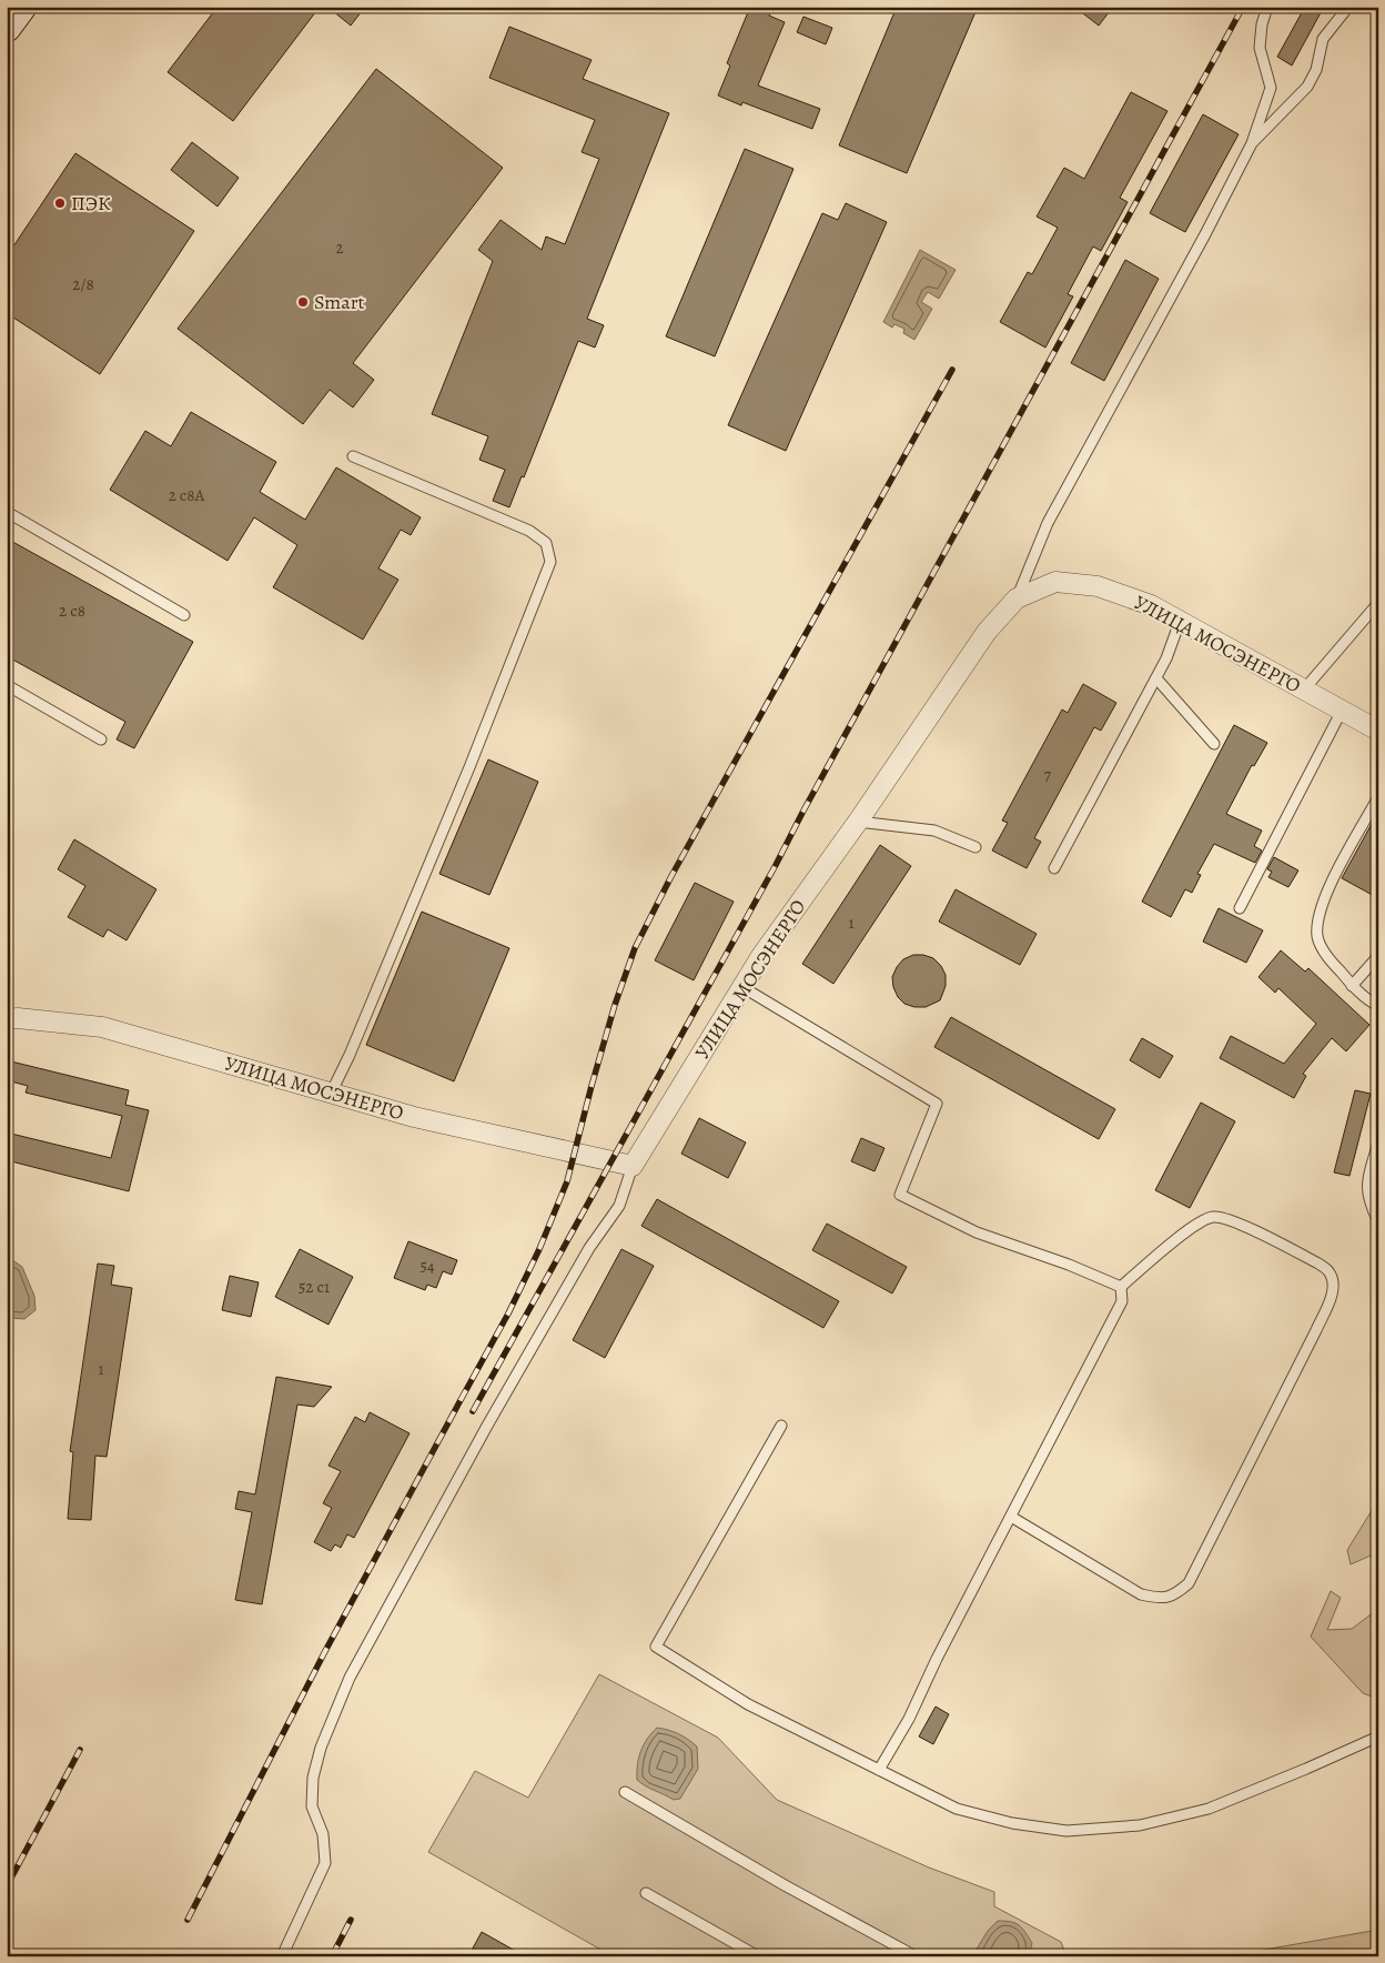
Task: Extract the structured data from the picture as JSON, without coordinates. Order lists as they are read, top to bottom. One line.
{"streets":{"street":["УЛИЦА МОСЭНЕРГО"]},"places":["ПЭК","Smart"],"house_numbers":["2","2/8","2 с8А","2 с8","7","1","54","52 с1","1"]}
